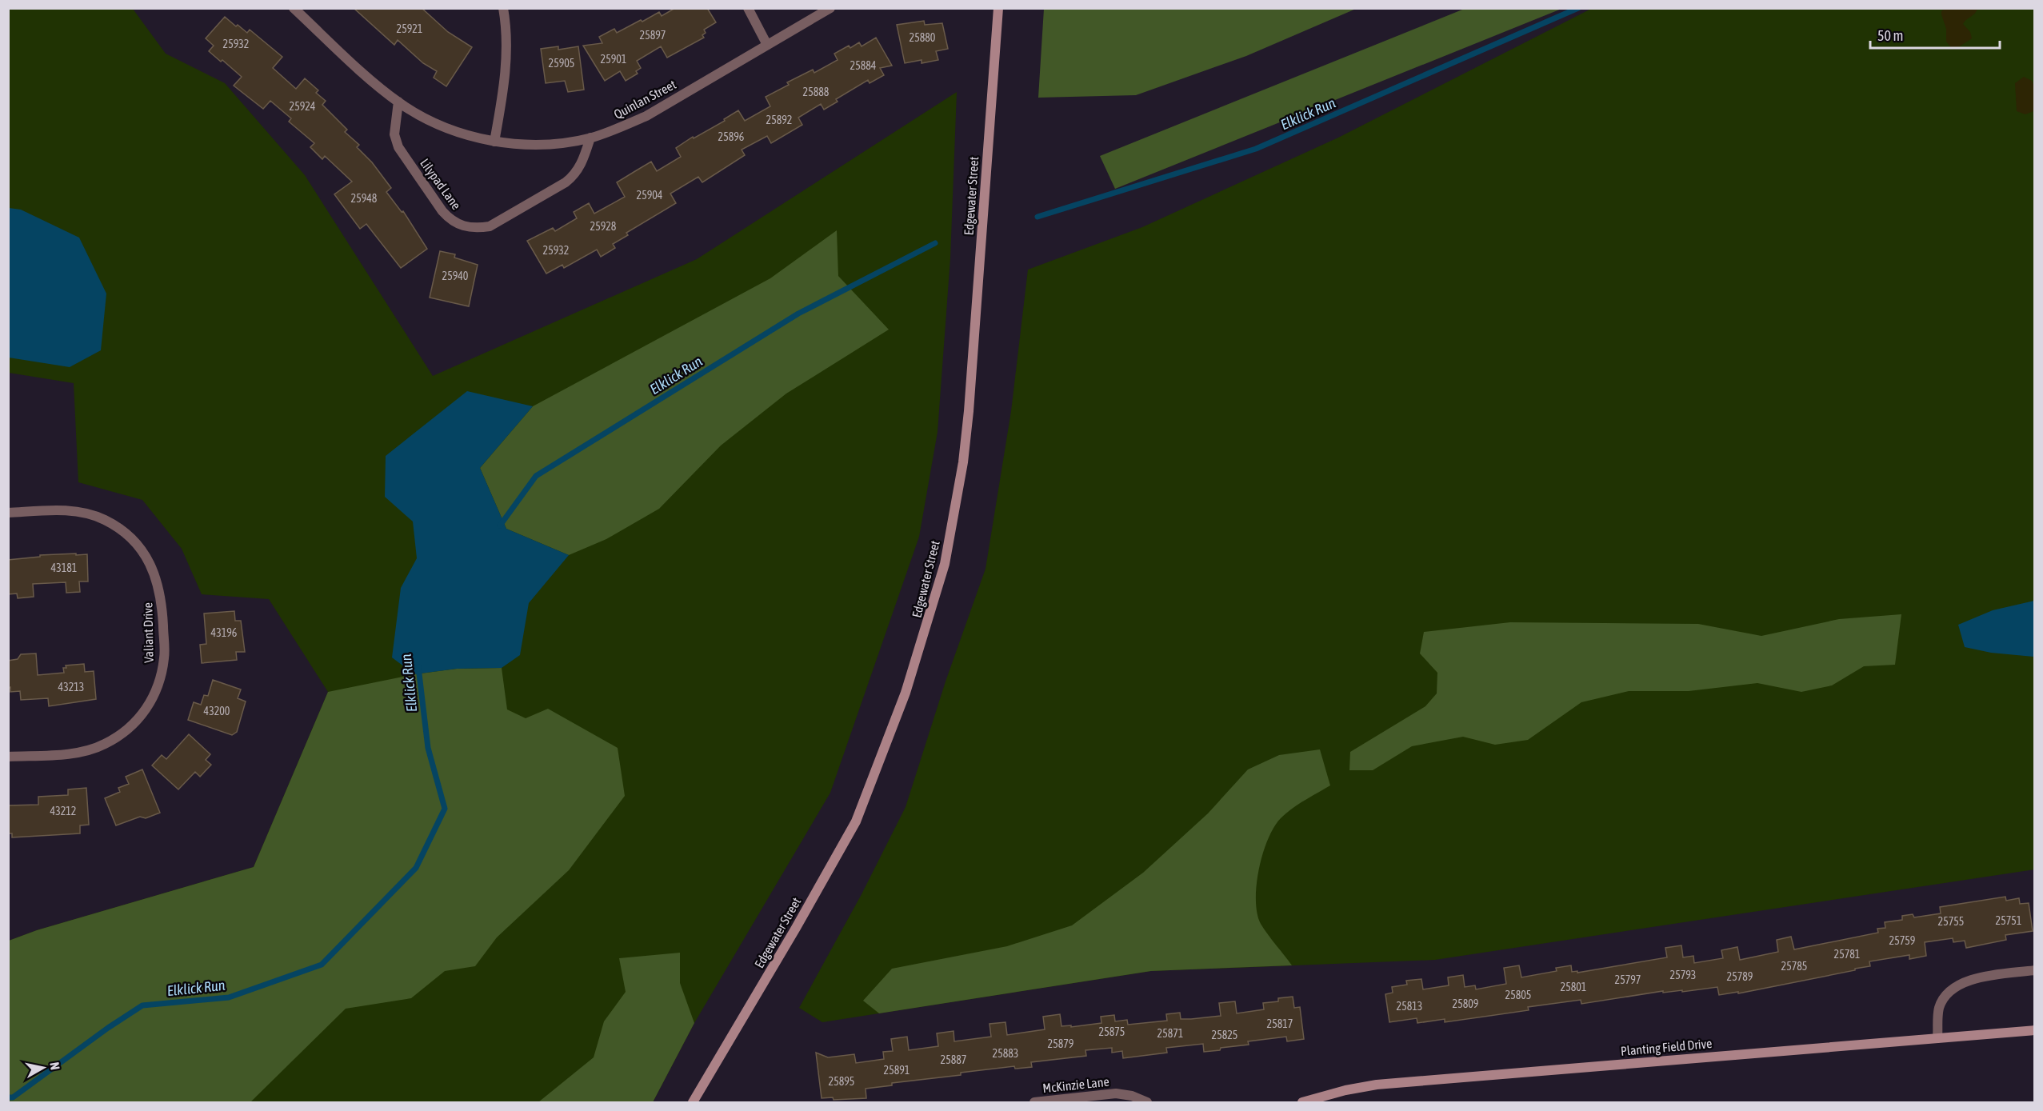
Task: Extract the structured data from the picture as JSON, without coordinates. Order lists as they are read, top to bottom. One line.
{"streets":{"street":["Quinlan Street","Lilypad Lane","Edgewater Street","Valiant Drive","Planting Field Drive","McKinzie Lane"]},"crossings":[["Quinlan Street","Lilypad Lane"]],"water":["Elklick Run"],"house_numbers":["25921","25897","25880","25932","25901","25905","25884","25888","25924","25892","25896","25904","25948","25928","25932","25940","43181","43196","43213","43200","43212","25751","25755","25759","25781","25785","25793","25789","25797","25801","25805","25809","25813","25817","25875","25871","25825","25879","25883","25887","25891","25895"],"scale_bar":"50 m","north":"right"}
